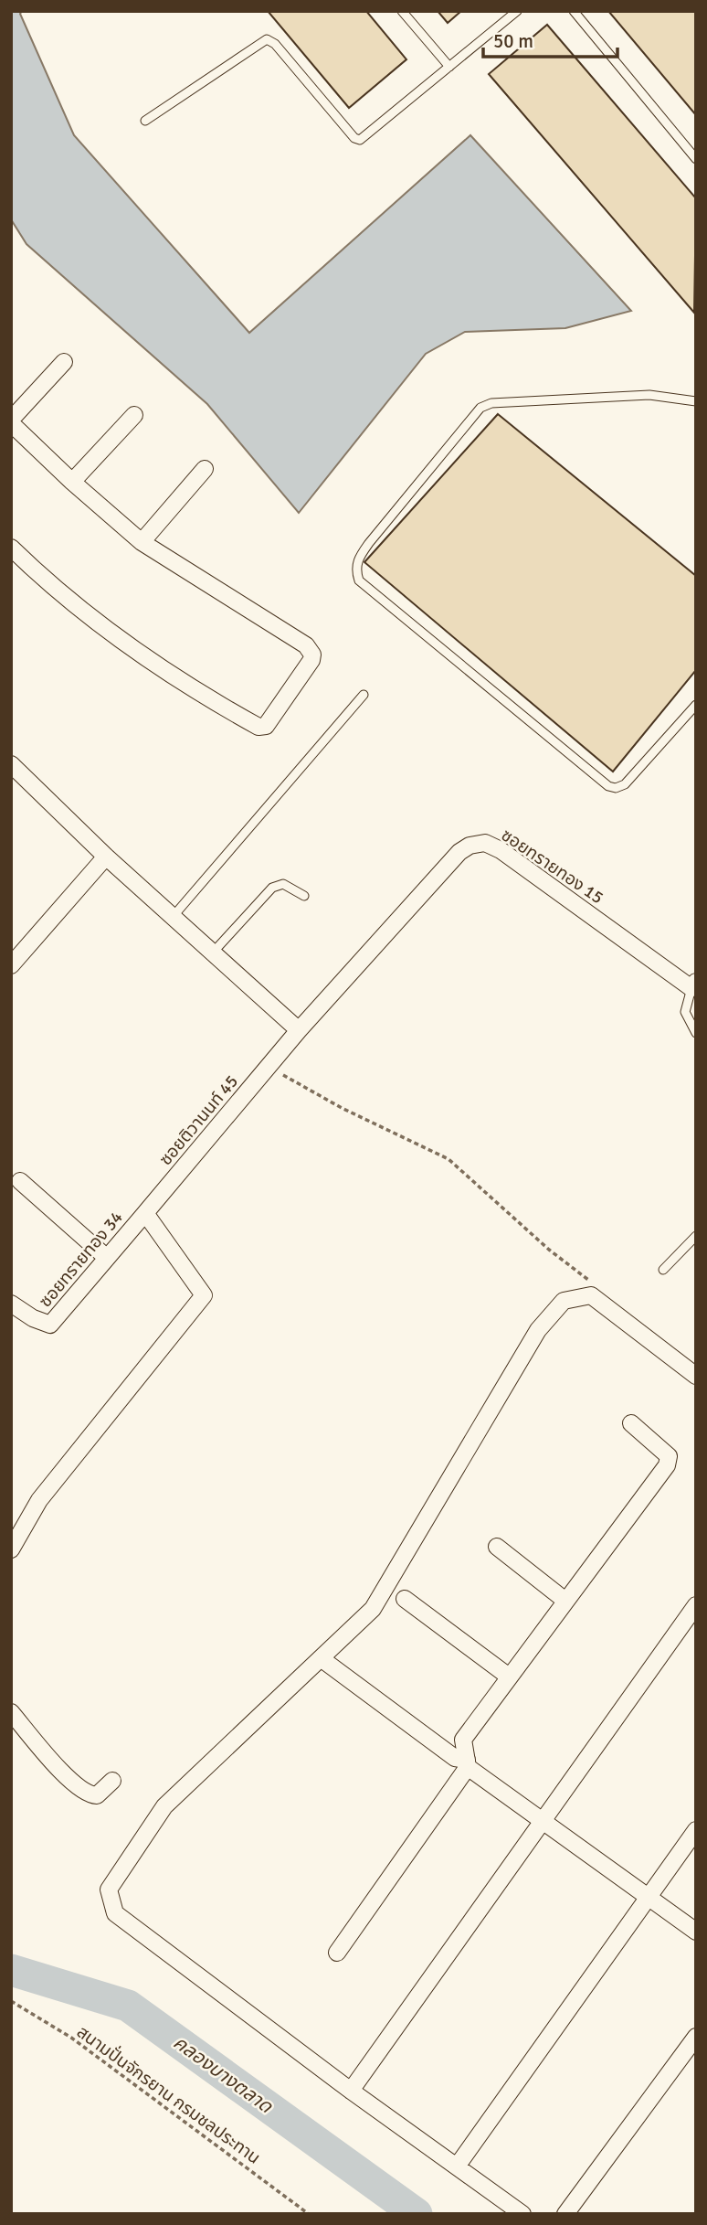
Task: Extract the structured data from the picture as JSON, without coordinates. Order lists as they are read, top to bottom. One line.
{"streets":{"street":["ซอยทรายทอง 15","ซอยติวานนท์ 45","ซอยทรายทอง 34"],"path":["สนามปั่นจักรยาน กรมชลประทาน"]},"crossings":[["ซอยทรายทอง 15","ซอยติวานนท์ 45"],["ซอยติวานนท์ 45","ซอยทรายทอง 34"]],"water":["คลองบางตลาด"],"scale_bar":"50 m"}
